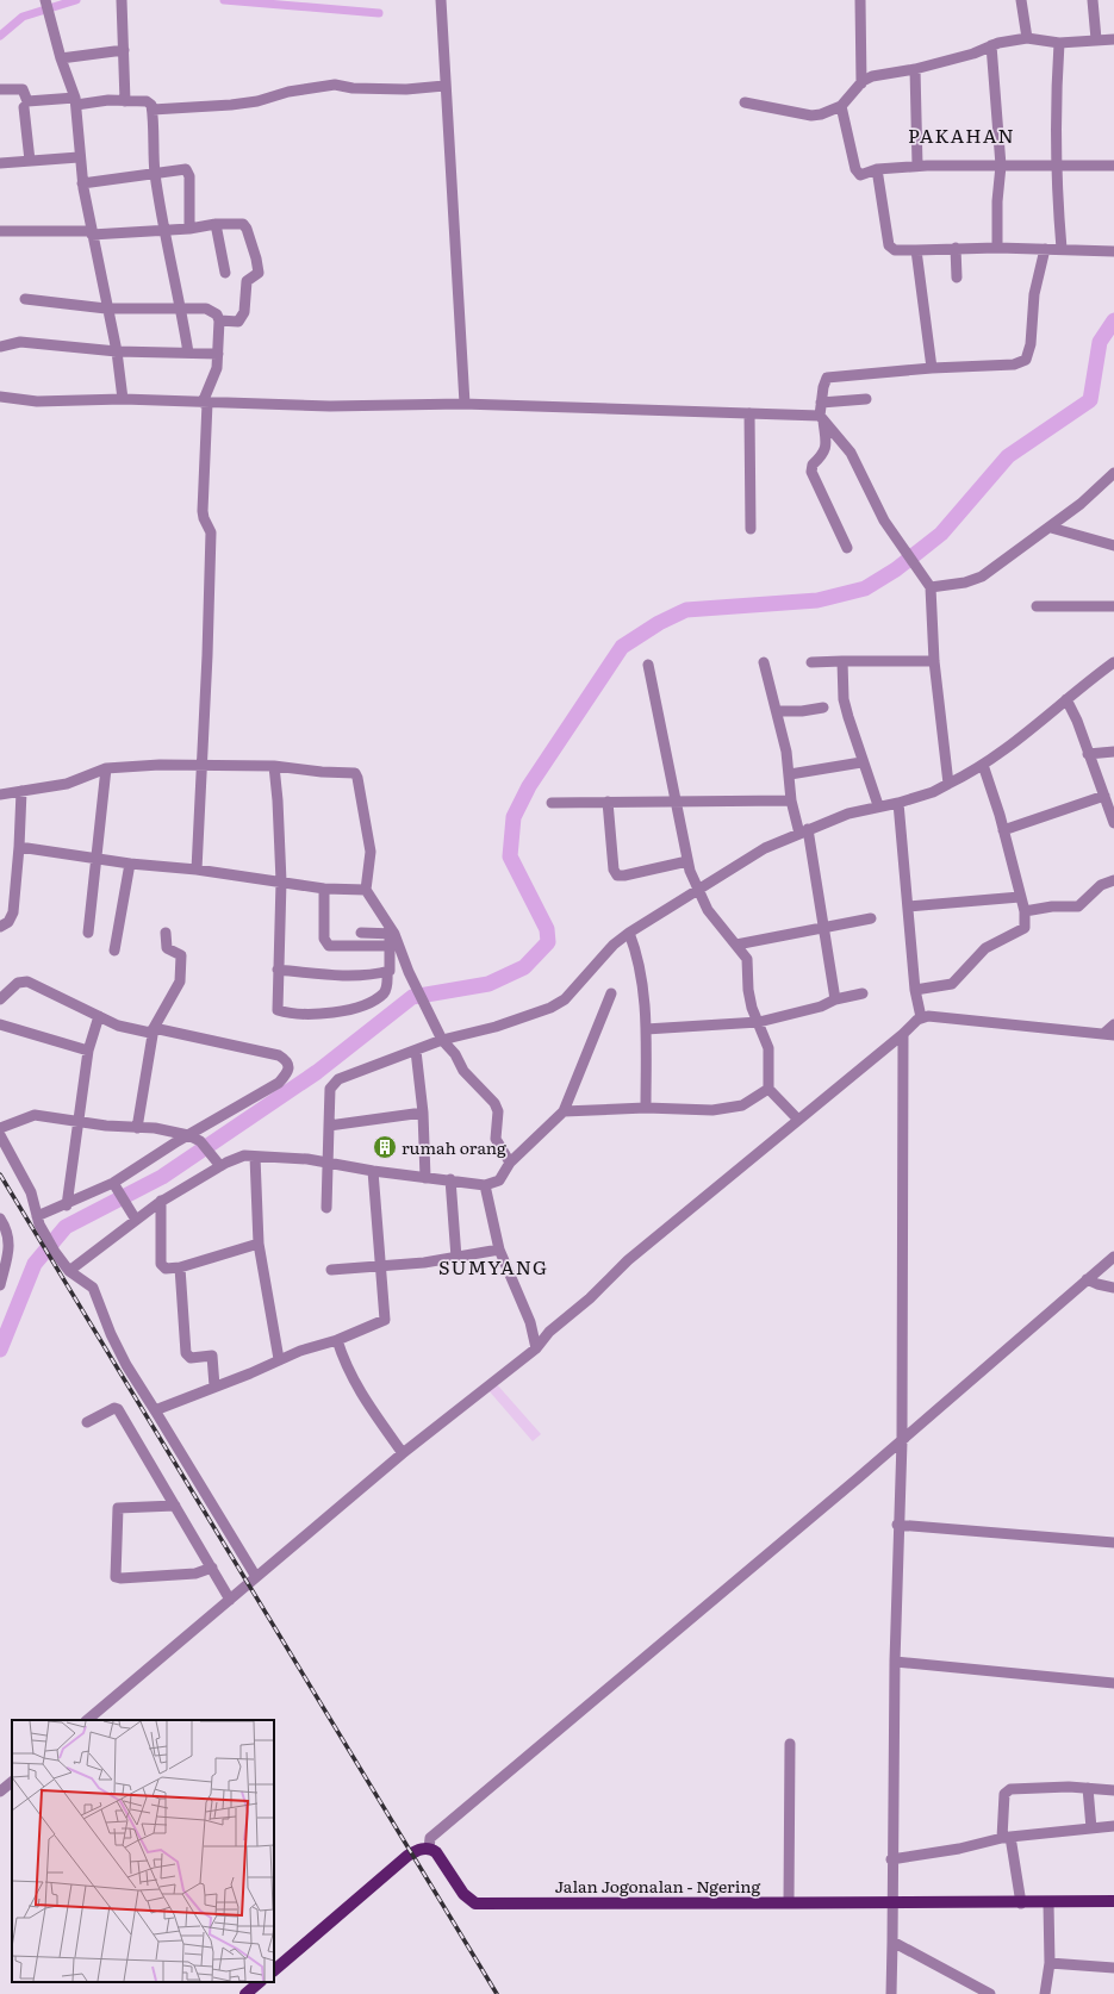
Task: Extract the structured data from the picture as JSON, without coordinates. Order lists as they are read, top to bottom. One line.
{"streets":{"main road":["Jalan Jogonalan - Ngering"]},"districts":["PAKAHAN","SUMYANG"],"places":{"building":["rumah orang"]}}
